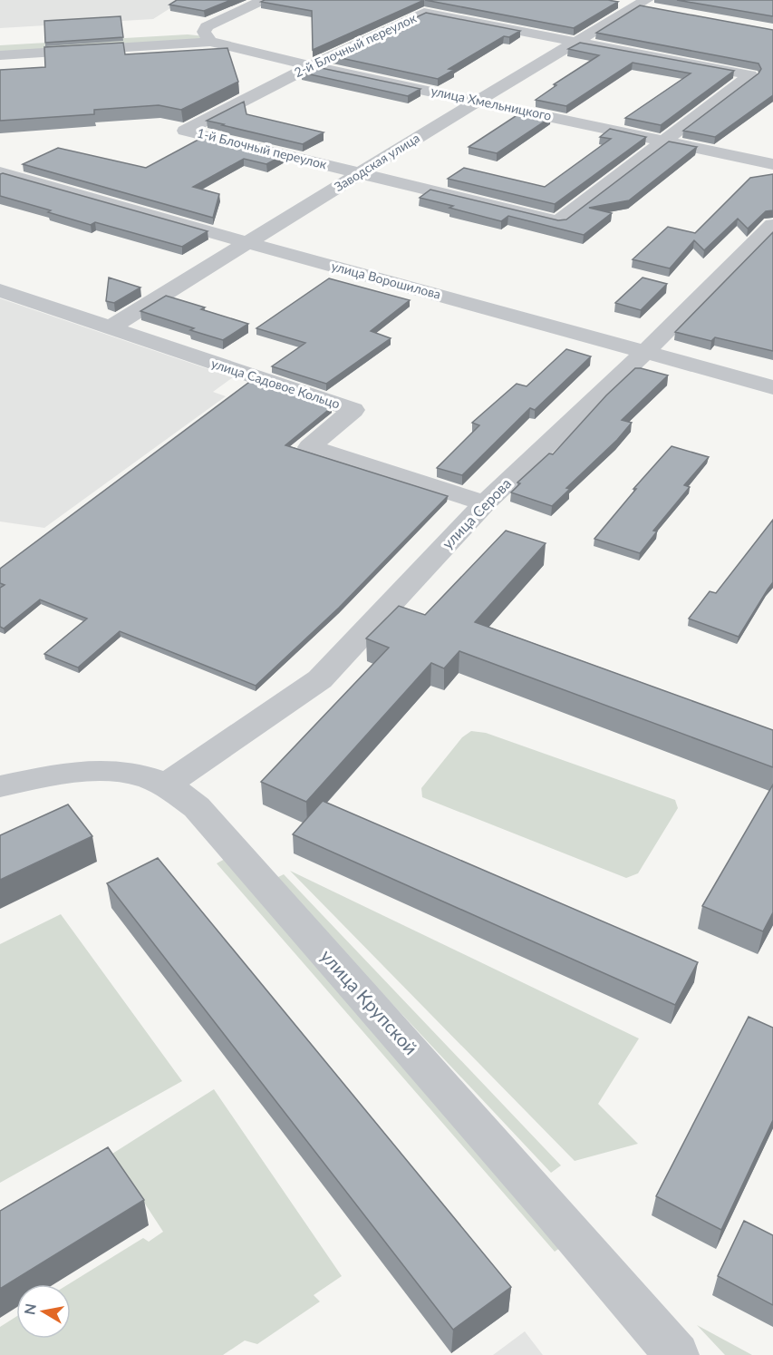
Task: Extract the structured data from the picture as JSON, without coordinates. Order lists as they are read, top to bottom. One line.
{"streets":{"street":["2-й Блочный переулок","улица Хмельницкого","1-й Блочный переулок","Заводская улица","улица Ворошилова","улица Садовое Кольцо","улица Серова","улица Крупской"]},"crossings":[["2-й Блочный переулок","улица Хмельницкого"],["2-й Блочный переулок","1-й Блочный переулок"],["2-й Блочный переулок","Заводская улица"],["улица Хмельницкого","1-й Блочный переулок"],["улица Хмельницкого","Заводская улица"],["1-й Блочный переулок","Заводская улица"],["Заводская улица","улица Ворошилова"],["Заводская улица","улица Садовое Кольцо"],["улица Ворошилова","улица Серова"],["улица Садовое Кольцо","улица Серова"],["улица Серова","улица Крупской"]],"north":"left"}
